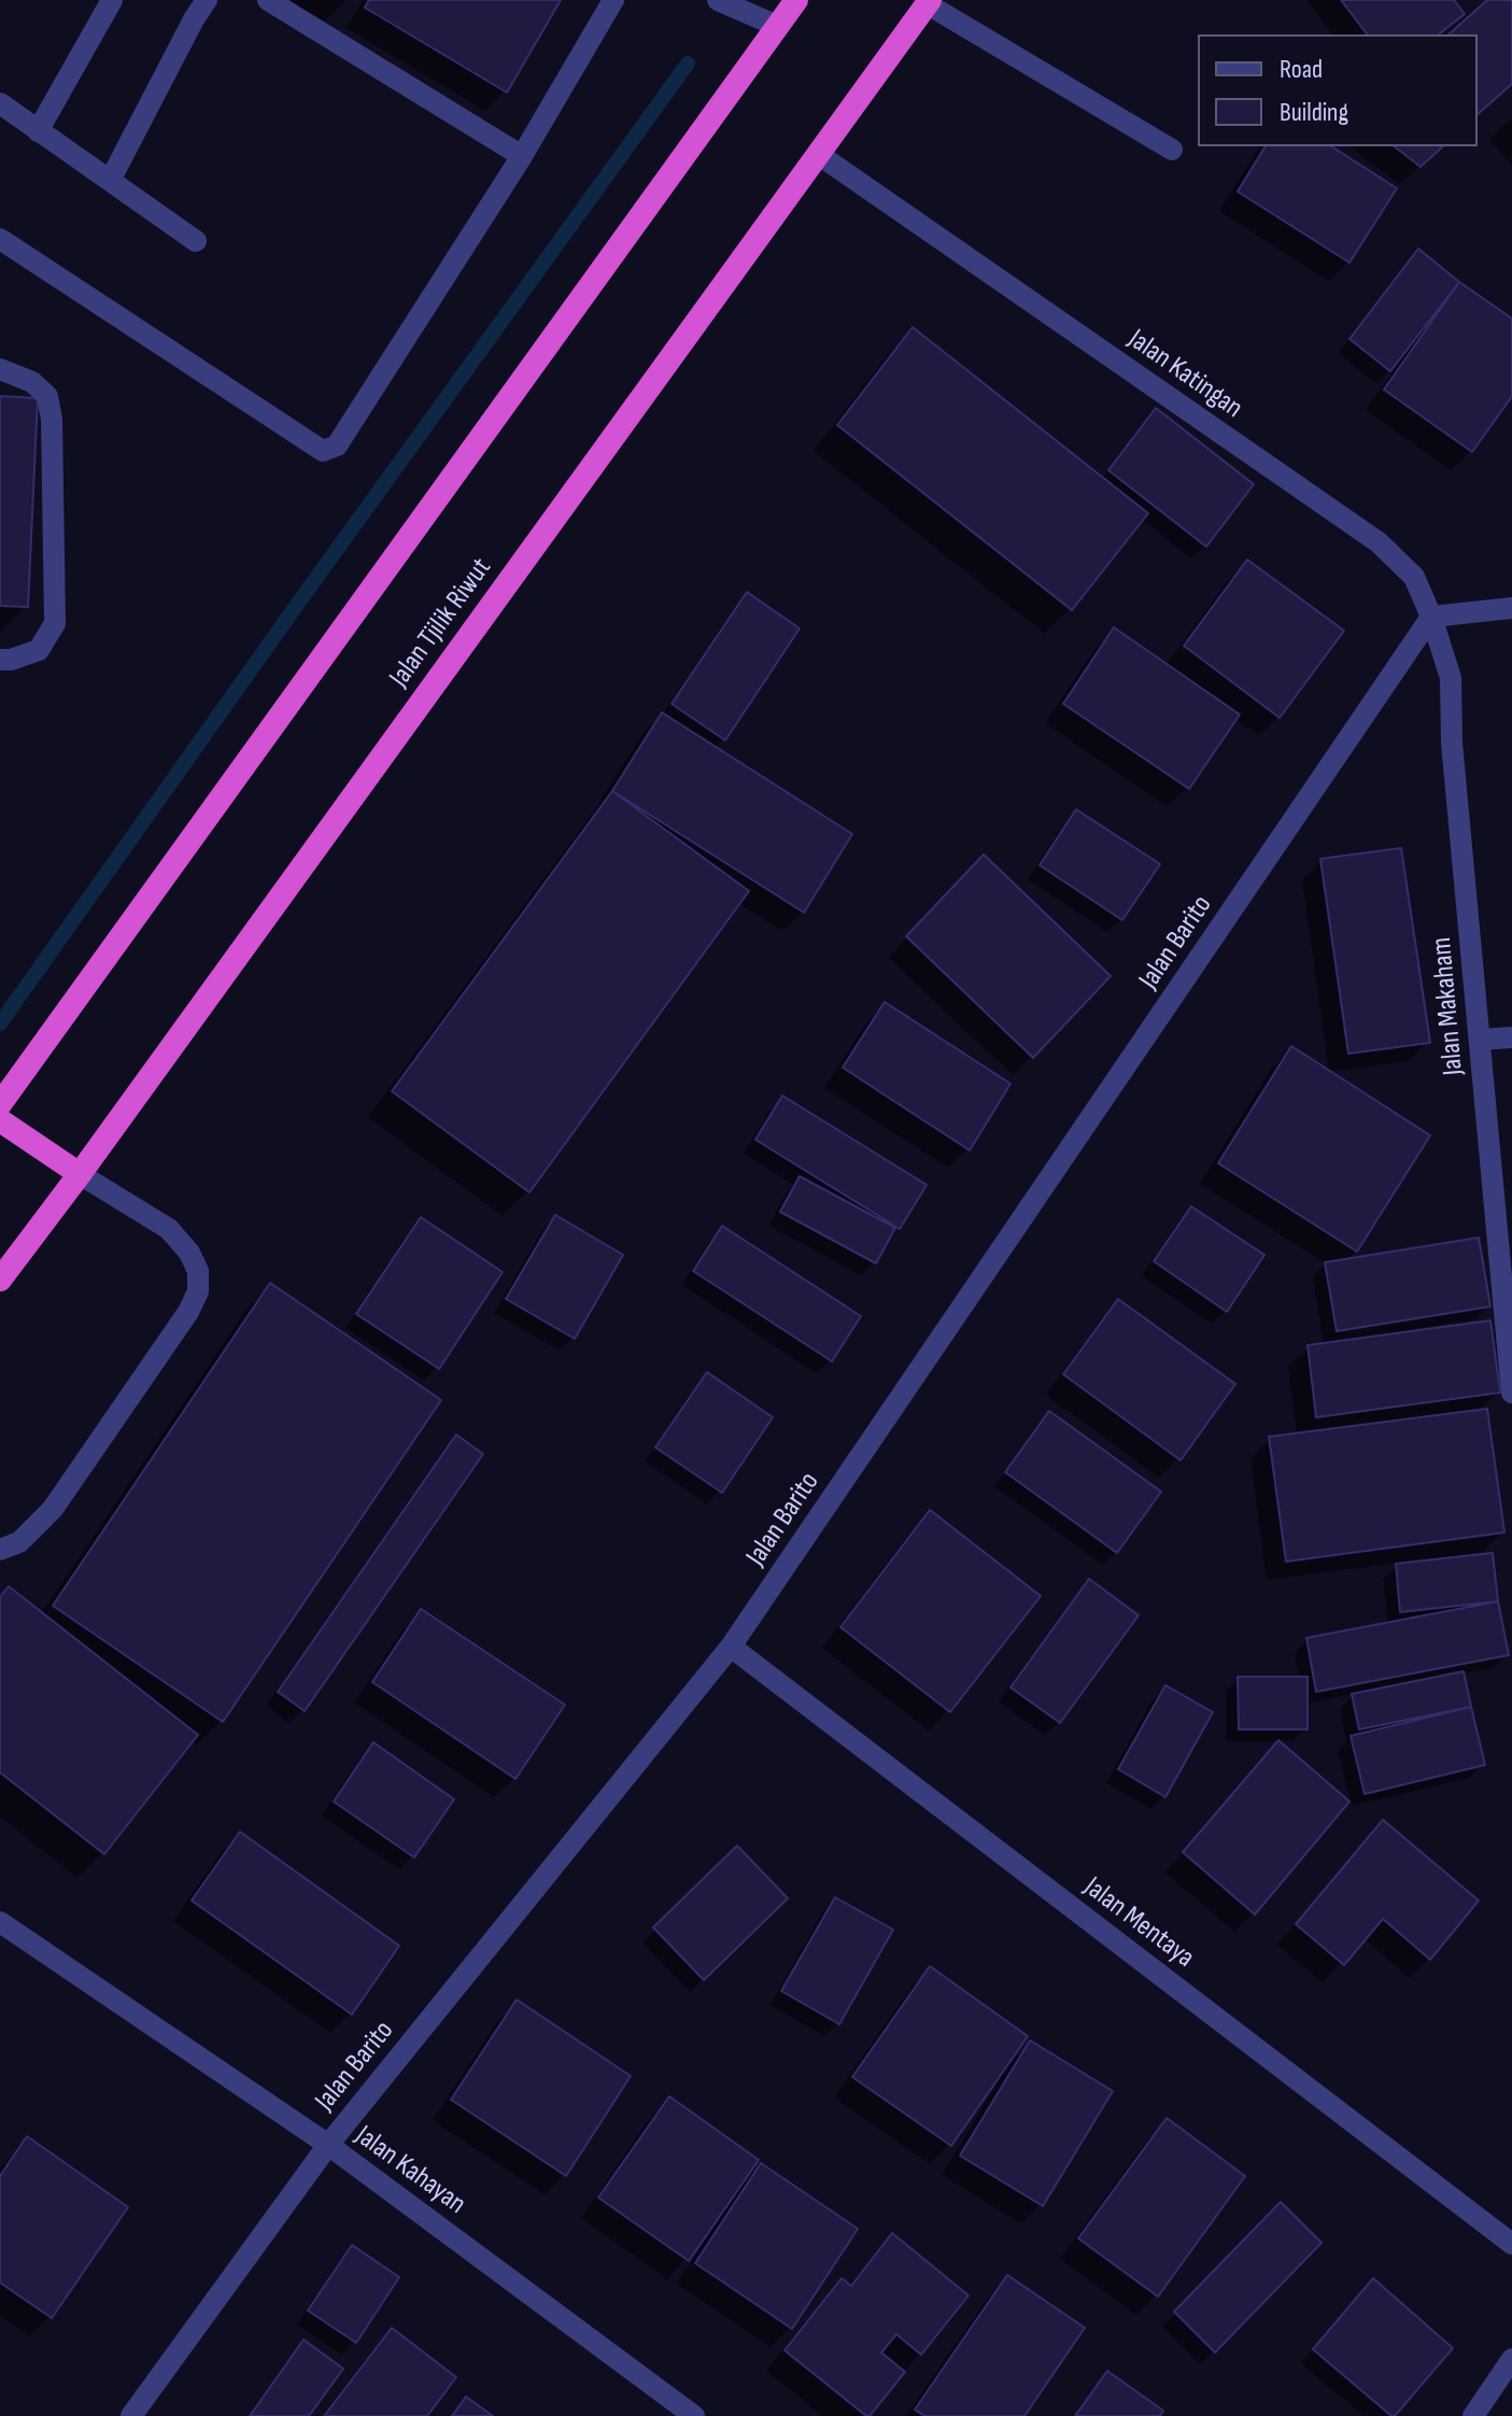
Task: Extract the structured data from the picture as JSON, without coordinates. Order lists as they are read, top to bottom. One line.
{"streets":{"highway":["Jalan Tjilik Riwut"],"street":["Jalan Katingan","Jalan Barito","Jalan Makaham","Jalan Mentaya","Jalan Kahayan"]},"crossings":[["Jalan Katingan","Jalan Tjilik Riwut"],["Jalan Katingan","Jalan Barito"],["Jalan Katingan","Jalan Makaham"],["Jalan Barito","Jalan Makaham"],["Jalan Barito","Jalan Mentaya"],["Jalan Barito","Jalan Kahayan"]],"legend":["Road","Building"]}
